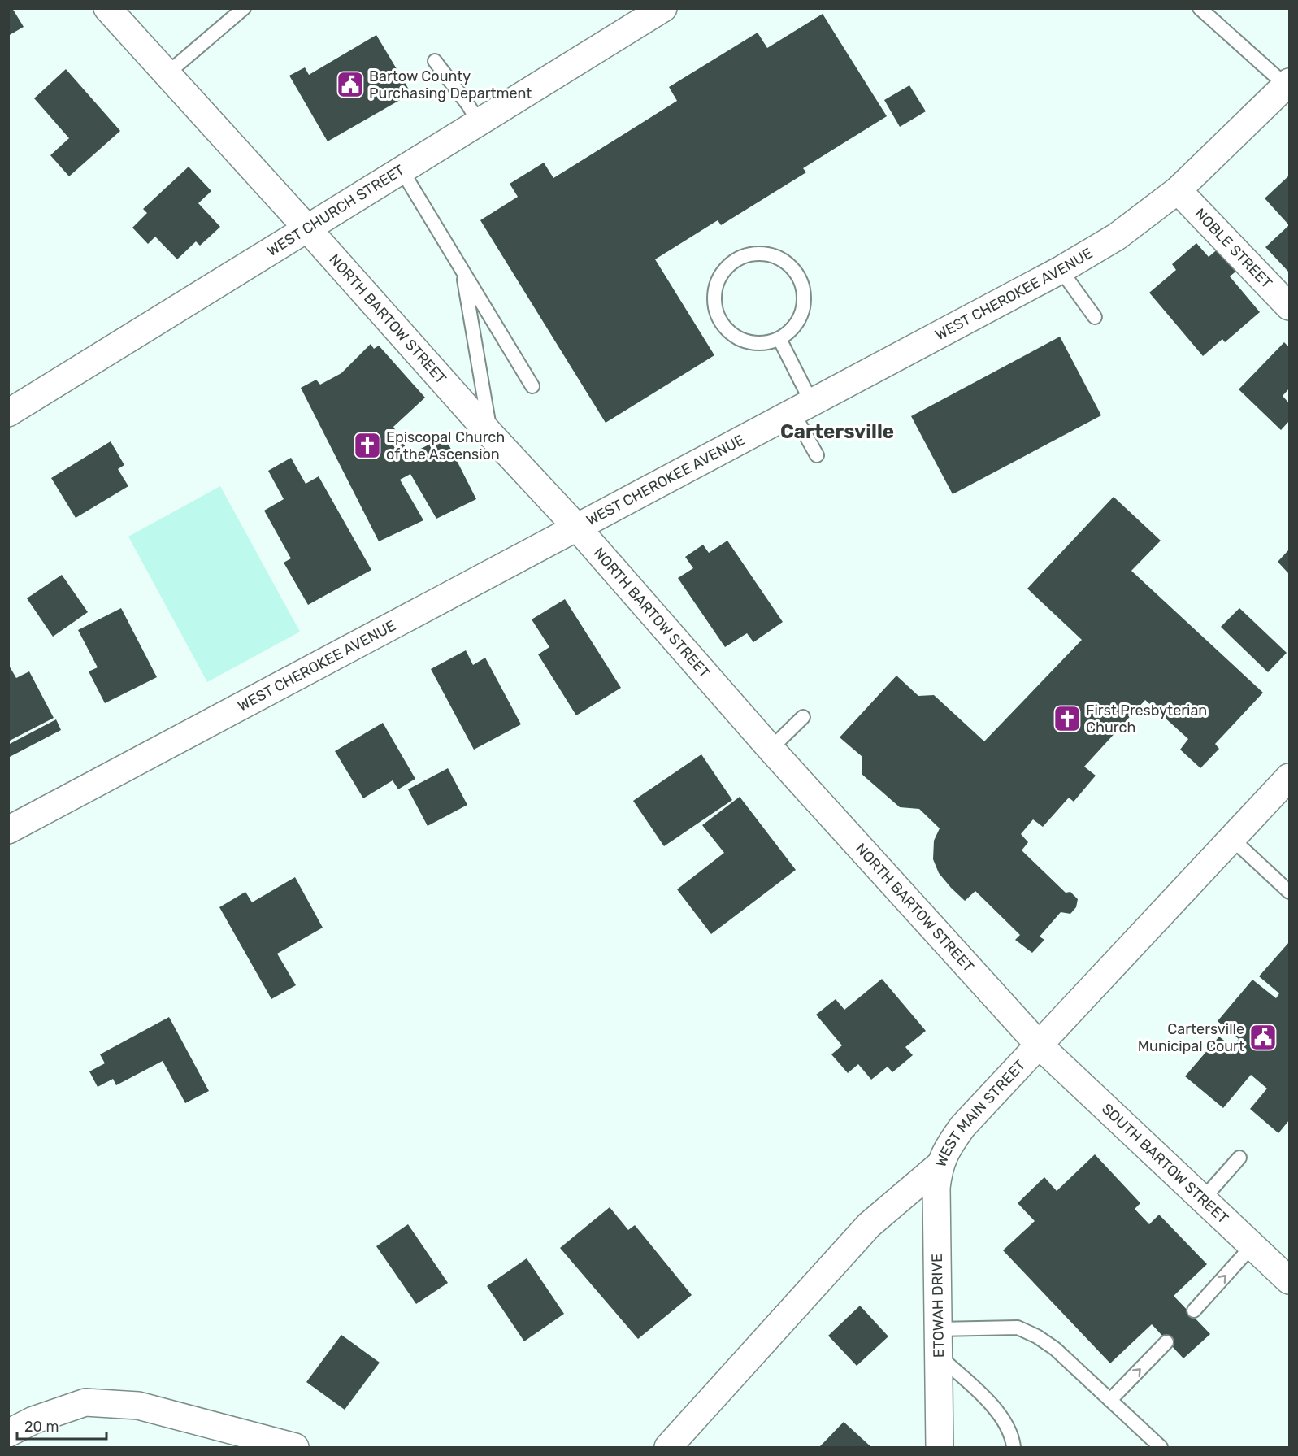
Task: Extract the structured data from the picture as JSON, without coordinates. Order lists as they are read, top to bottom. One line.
{"streets":{"main road":["WEST CHURCH STREET","NOBLE STREET","WEST CHEROKEE AVENUE","NORTH BARTOW STREET","WEST MAIN STREET","SOUTH BARTOW STREET","ETOWAH DRIVE"]},"crossings":[["WEST CHURCH STREET","NORTH BARTOW STREET"],["NOBLE STREET","WEST CHEROKEE AVENUE"],["WEST CHEROKEE AVENUE","NORTH BARTOW STREET"],["NORTH BARTOW STREET","WEST MAIN STREET"],["NORTH BARTOW STREET","SOUTH BARTOW STREET"],["WEST MAIN STREET","SOUTH BARTOW STREET"],["WEST MAIN STREET","ETOWAH DRIVE"]],"districts":["Cartersville"],"places":{"public building":["Bartow County Purchasing Department","Cartersville Municipal Court"],"church":["Episcopal Church of the Ascension","First Presbyterian Church"]},"scale_bar":"20 m"}
